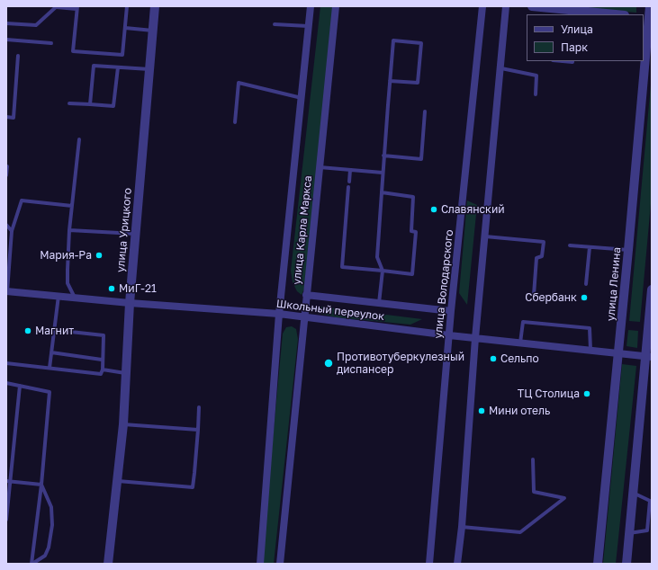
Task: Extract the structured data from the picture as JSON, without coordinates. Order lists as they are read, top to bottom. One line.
{"streets":{"street":["улица Урицкого","улица Карла Маркса","улица Володарского","улица Ленина","Школьный переулок"]},"crossings":[["улица Урицкого","Школьный переулок"],["улица Карла Маркса","Школьный переулок"],["улица Володарского","Школьный переулок"],["улица Ленина","Школьный переулок"]],"places":["Славянский","Мария-Ра","МиГ-21","Сбербанк","Магнит","Сельпо","Противотуберкулезный диспансер","ТЦ Столица","Мини отель"],"legend":["Улица","Парк"]}
